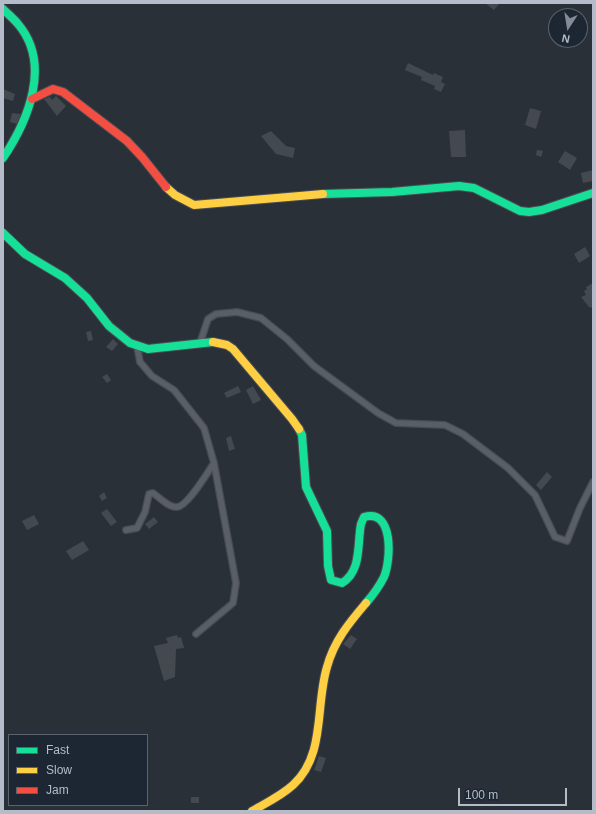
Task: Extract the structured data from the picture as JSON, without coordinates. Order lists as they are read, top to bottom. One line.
{"legend":["Fast","Slow","Jam"],"scale_bar":"100 m","north":"bottom"}
